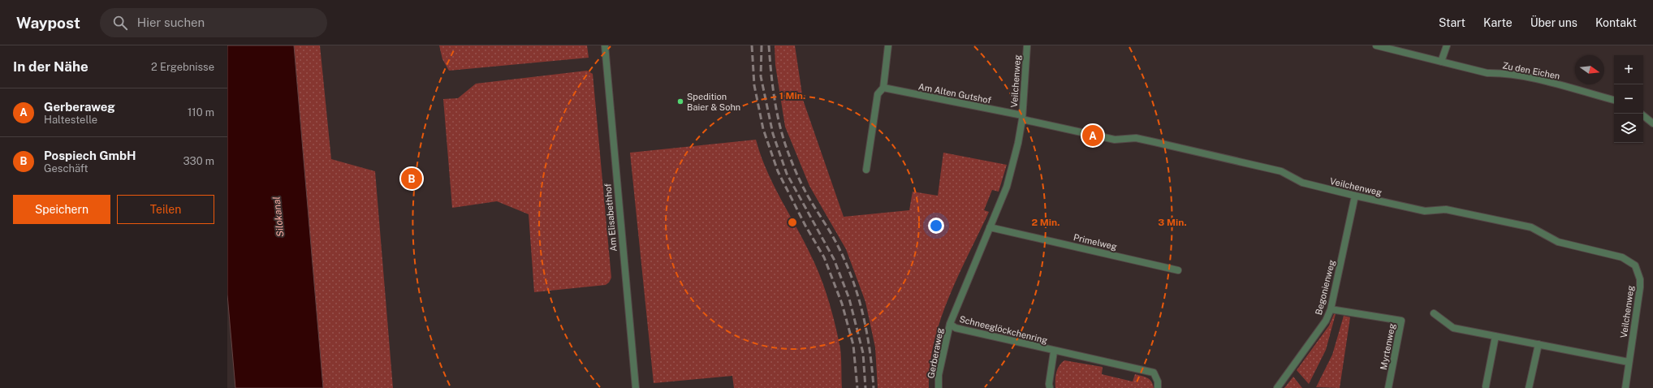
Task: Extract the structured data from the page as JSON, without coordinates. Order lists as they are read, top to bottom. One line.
{"streets":{"street":["Zu den Eichen","Veilchenweg","Am Alten Gutshof","Am Elisabethhof","Primelweg","Begonienweg","Schneeglöckchenring","Myrtenweg","Gerberaweg"]},"crossings":[["Veilchenweg","Am Alten Gutshof"],["Veilchenweg","Begonienweg"],["Veilchenweg","Gerberaweg"],["Am Alten Gutshof","Gerberaweg"],["Primelweg","Gerberaweg"],["Begonienweg","Myrtenweg"],["Schneeglöckchenring","Gerberaweg"]],"water":["Silokanal"],"places":["Spedition Baier & Sohn"],"north":"right","page":{"header":"Waypost","search":"Hier suchen","nav":["Start","Karte","Über uns","Kontakt"],"heading":["In der Nähe","2 Ergebnisse"],"map_buttons":["+","−"],"list":[{"mark":"A","name":"Gerberaweg","note":"Haltestelle","value":"110 m"},{"mark":"B","name":"Pospiech GmbH","note":"Geschäft","value":"330 m"}],"pins":["A","B"],"buttons":["Speichern","Teilen"]},"rings":["1 Min.","2 Min.","3 Min."]}
